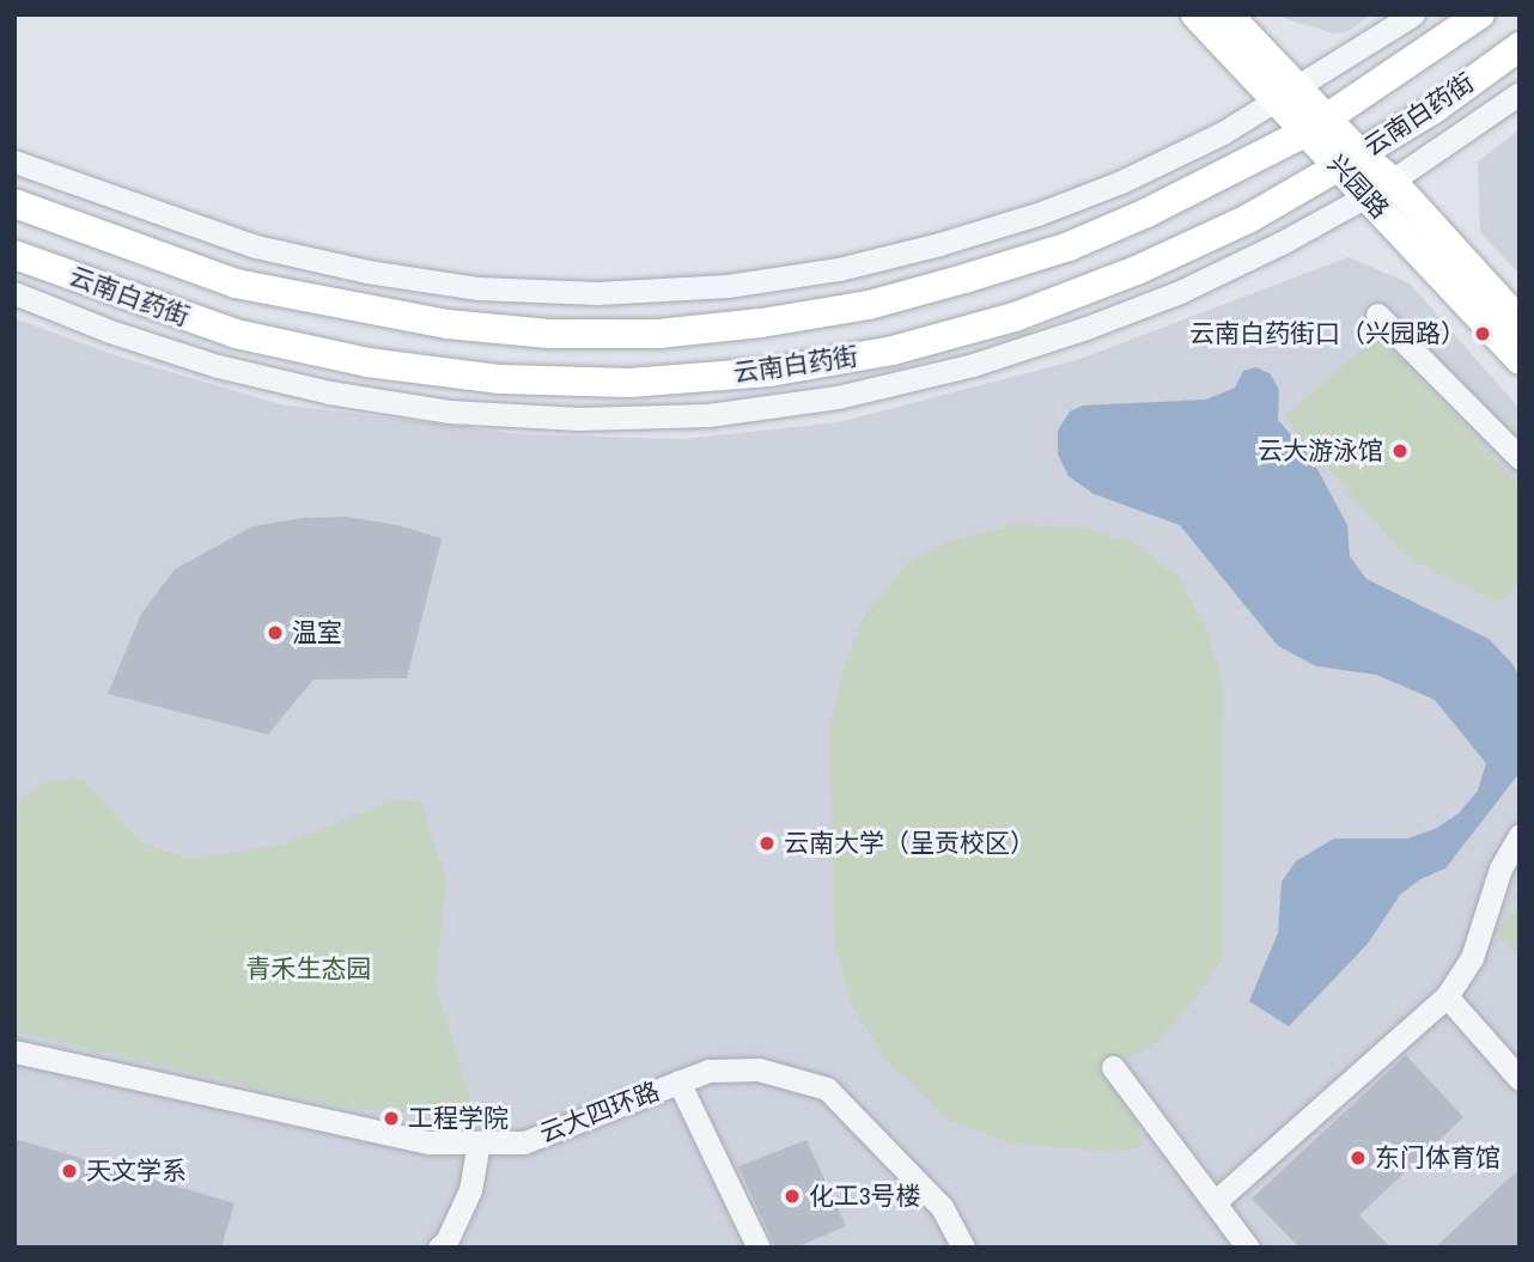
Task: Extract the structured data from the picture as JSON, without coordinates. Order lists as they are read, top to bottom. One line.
{"streets":{"main road":["云南白药街","兴园路"],"street":["云大四环路"]},"crossings":[["云南白药街","兴园路"]],"parks":["青禾生态园"],"places":["云南白药街口（兴园路）","云大游泳馆","温室","云南大学（呈贡校区）","工程学院","东门体育馆","天文学系","化工3号楼"]}
